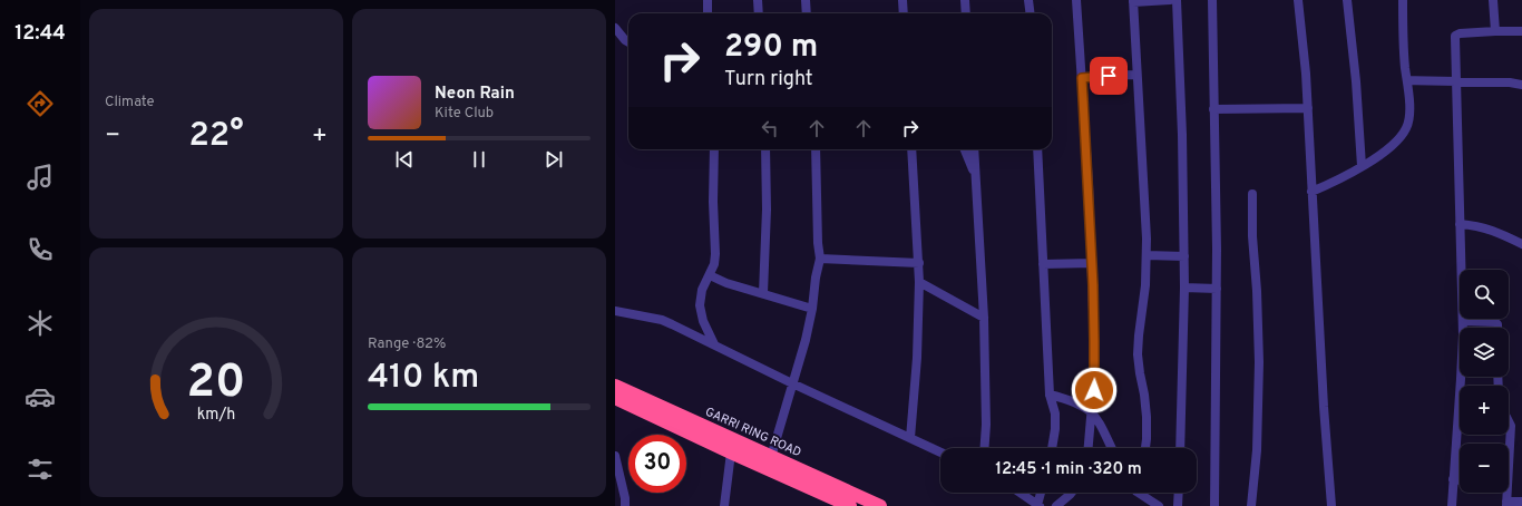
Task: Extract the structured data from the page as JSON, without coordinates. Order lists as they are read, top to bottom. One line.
{"streets":{"highway":["GARRI RING ROAD"]},"page":{"tabs":"12:44","tile":["Climate",["Range · 82%","410 km"]],"turn":["290 m","Turn right"],"song":["Neon Rain","Kite Club"],"heat":["−","22°","+"],"map_buttons":["+","−"],"limit":"30","trip":"12:45 · 1 min · 320 m","gauge":["20","km/h"]}}
